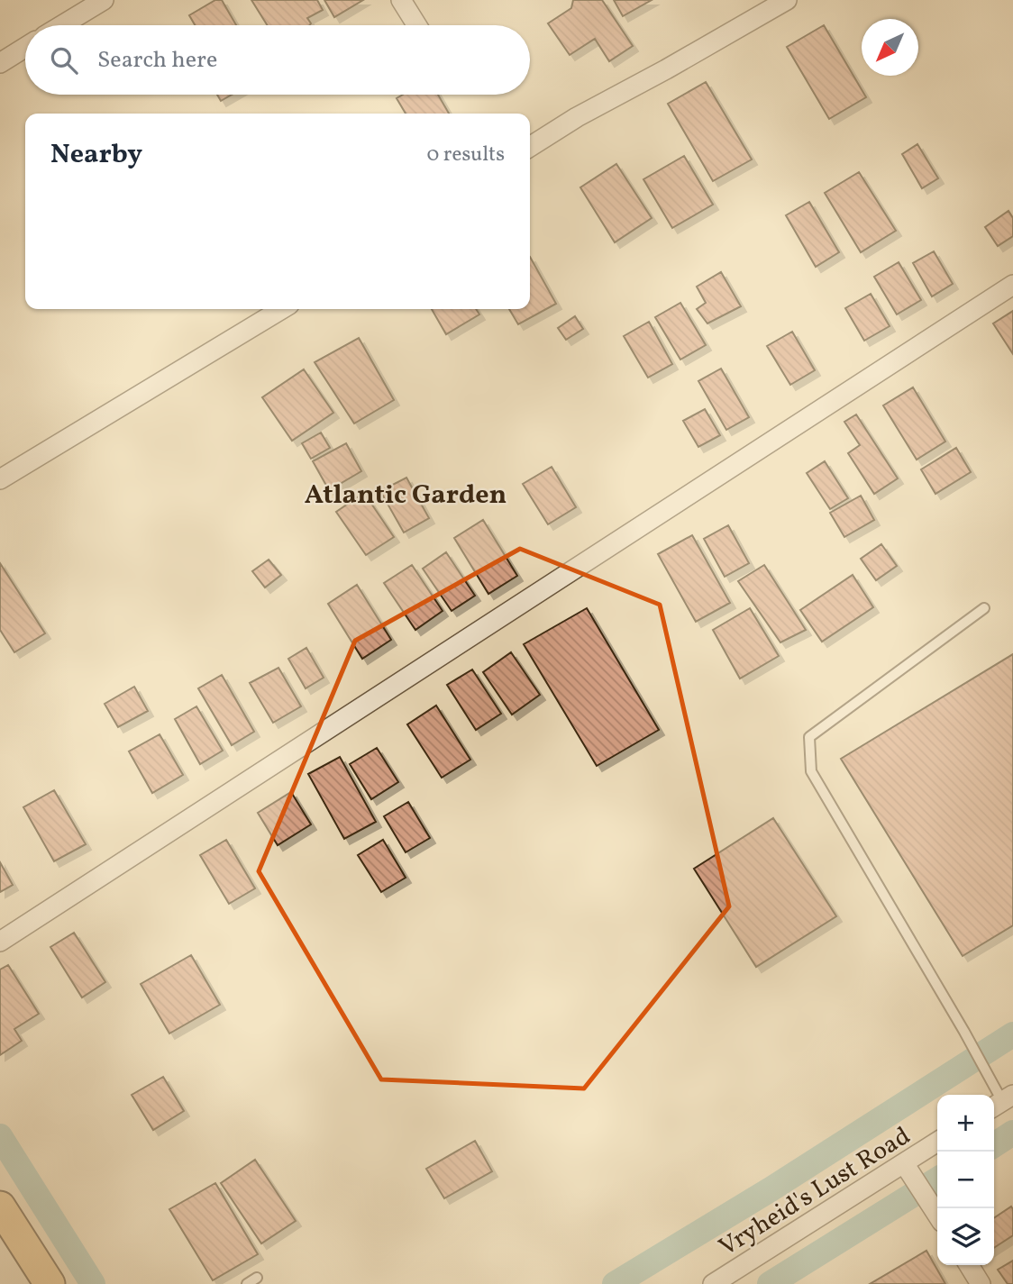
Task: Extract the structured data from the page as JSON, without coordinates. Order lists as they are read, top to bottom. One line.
{"streets":{"street":["Vryheid's Lust Road"]},"districts":["Atlantic Garden"],"north":"bottom left","page":{"search":"Search here","heading":["Nearby","0 results"],"map_buttons":["+","−"]}}
